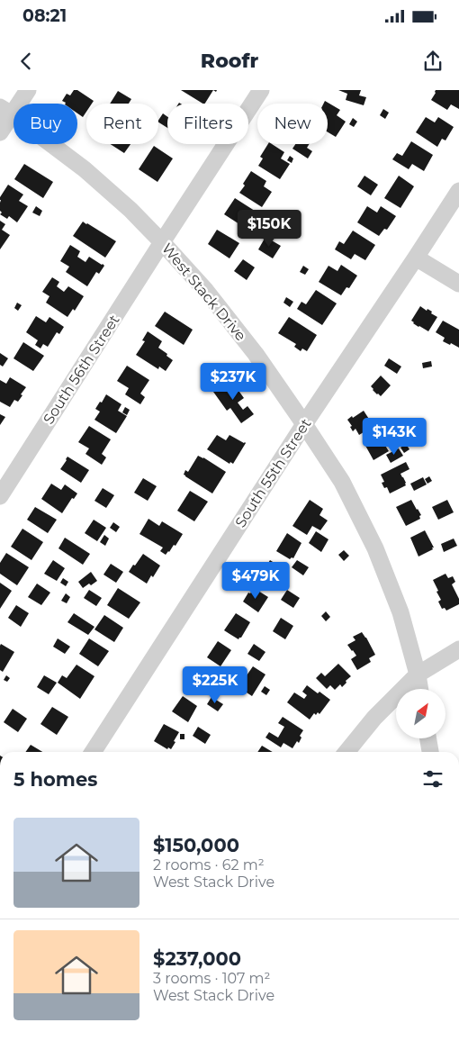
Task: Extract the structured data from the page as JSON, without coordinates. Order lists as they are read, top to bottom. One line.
{"streets":{"street":["West Stack Drive","South 56th Street","South 55th Street"]},"crossings":[["West Stack Drive","South 56th Street"],["West Stack Drive","South 55th Street"]],"north":"top right","page":{"status":"08:21","header":"Roofr","chip":["Buy","Rent","Filters","New"],"price":["$150K","$237K","$143K","$479K","$225K"],"heading":"5 homes","list":[{"name":"$150,000","note":"2 rooms · 62 m² · West Stack Drive"},{"name":"$237,000","note":"3 rooms · 107 m² · West Stack Drive"}]}}
